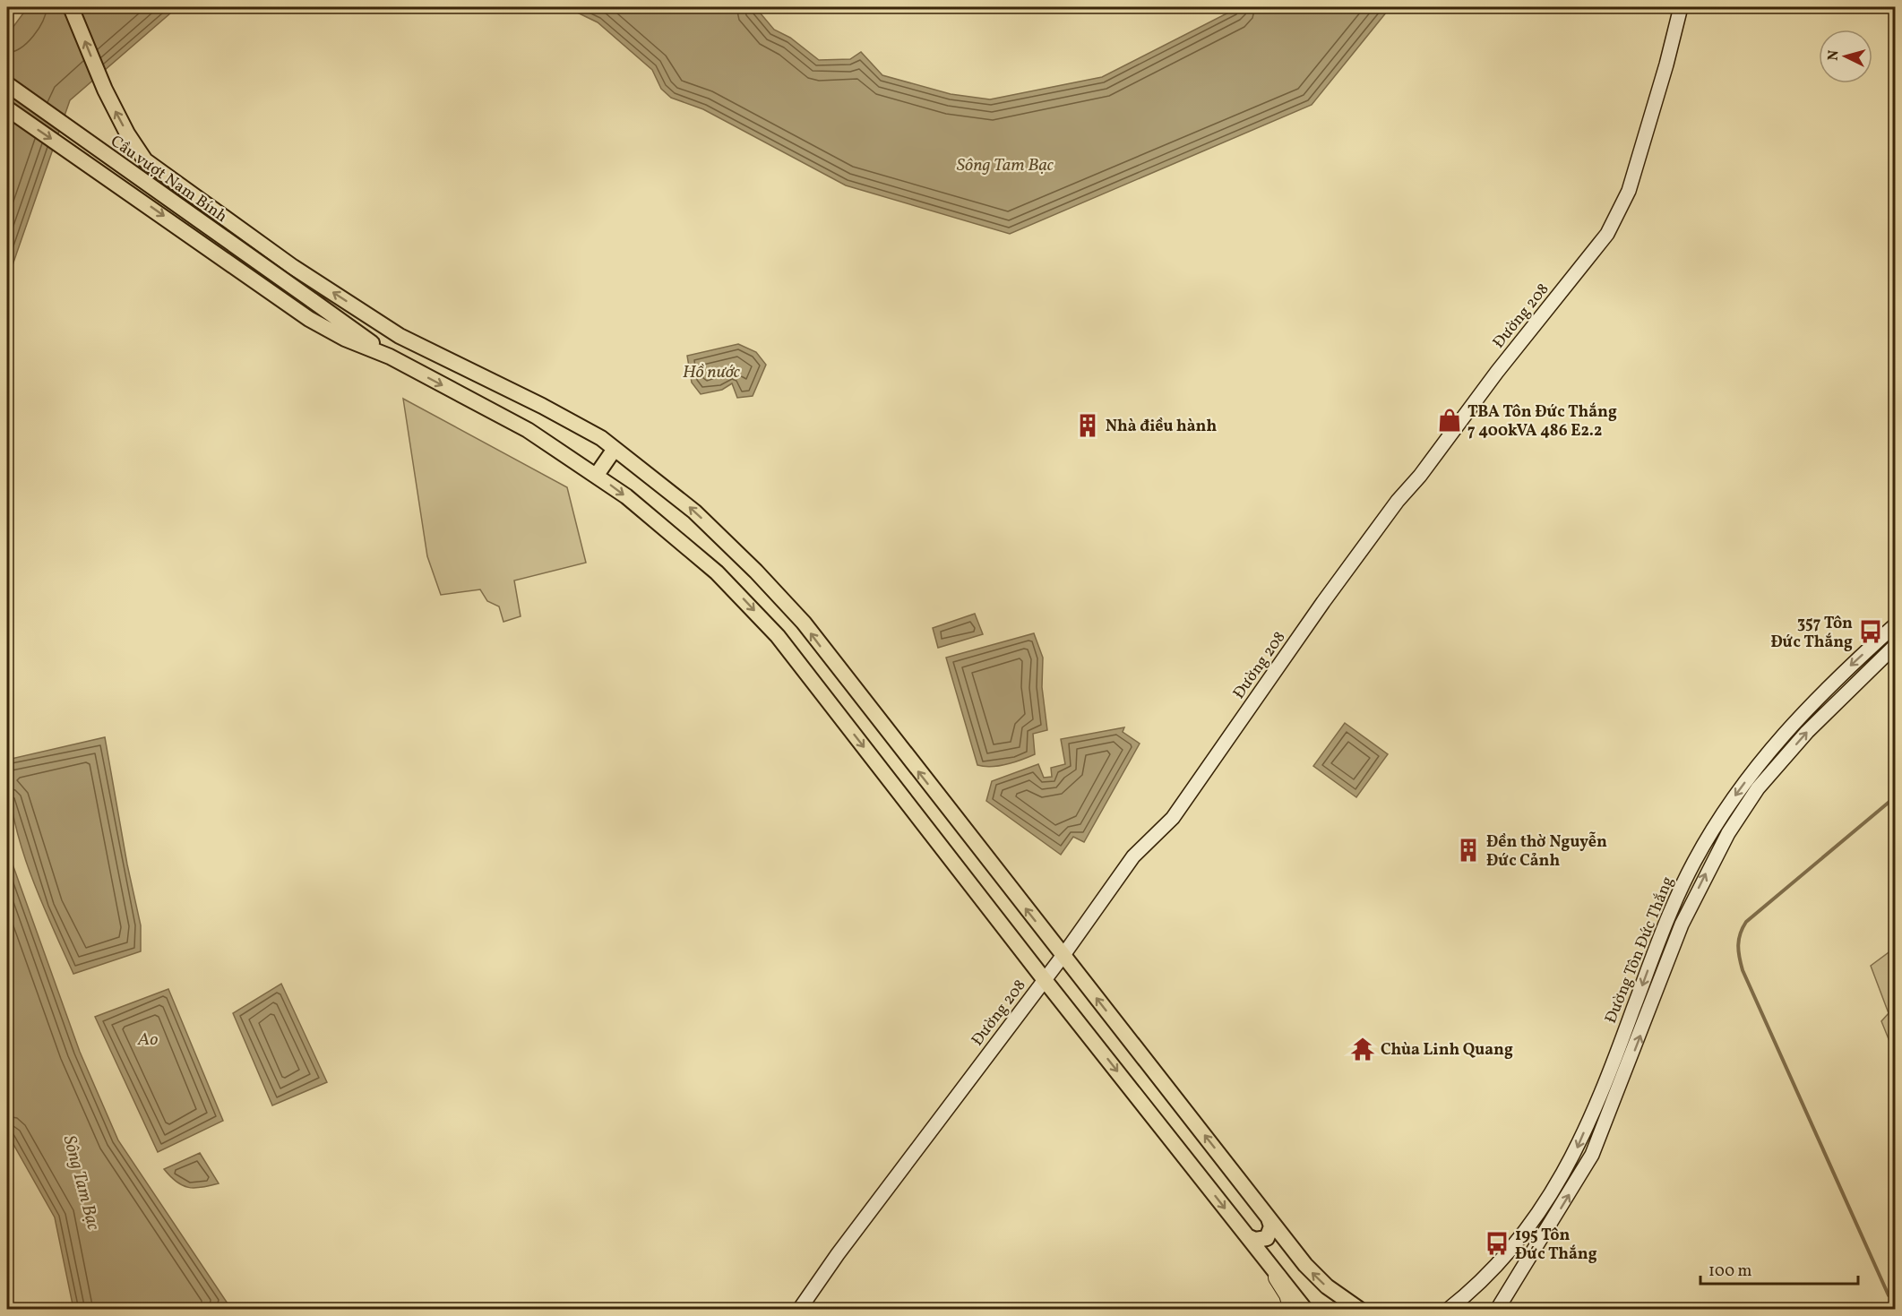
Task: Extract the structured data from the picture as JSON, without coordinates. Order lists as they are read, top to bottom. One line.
{"streets":{"main road":["Cầu vượt Nam Bính","Đường 208","Đường Tôn Đức Thắng"]},"water":["Sông Tam Bạc","Hồ nước","Ao"],"places":{"shop":["TBA Tôn Đức Thắng 7 400kVA 486 E2.2"],"building":["Nhà điều hành","Đền thờ Nguyễn Đức Cảnh"],"bus stop":["357 Tôn Đức Thắng","195 Tôn Đức Thắng"],"temple":["Chùa Linh Quang"]},"scale_bar":"100 m","north":"left"}
